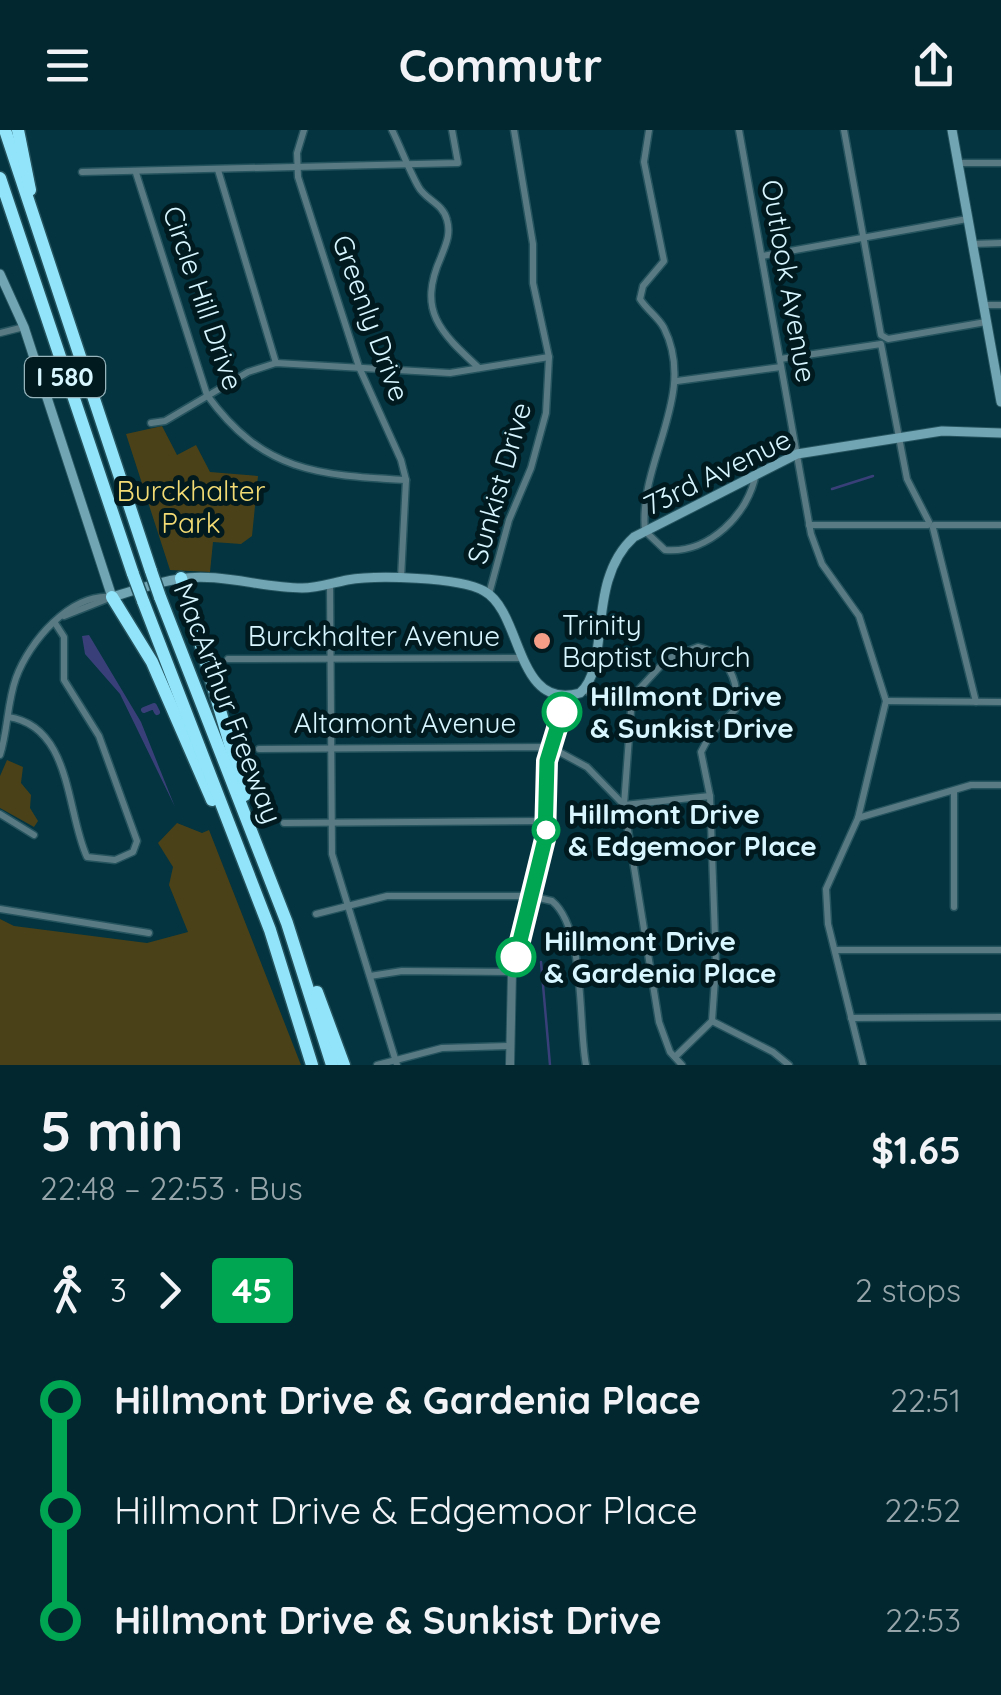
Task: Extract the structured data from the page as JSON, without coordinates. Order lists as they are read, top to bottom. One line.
{"streets":{"highway":["I 580","MacArthur Freeway"],"main road":["73rd Avenue","Sunkist Drive"],"street":["Outlook Avenue","Circle Hill Drive","Greenly Drive","Burckhalter Avenue","Altamont Avenue"]},"crossings":[["Outlook Avenue","73rd Avenue"],["Circle Hill Drive","Greenly Drive"],["Sunkist Drive","Burckhalter Avenue"]],"parks":["Burckhalter Park"],"places":["Trinity Baptist Church","Hillmont Drive & Sunkist Drive","Hillmont Drive & Edgemoor Place","Hillmont Drive & Gardenia Place"],"lines":["bus line 45"],"page":{"header":"Commutr","heading":["5 min","22:48 – 22:53 · Bus","$1.65"],"legs":["3","45","2 stops"],"list":[{"name":"Hillmont Drive & Gardenia Place","value":"22:51"},{"name":"Hillmont Drive & Edgemoor Place","value":"22:52"},{"name":"Hillmont Drive & Sunkist Drive","value":"22:53"}]}}
